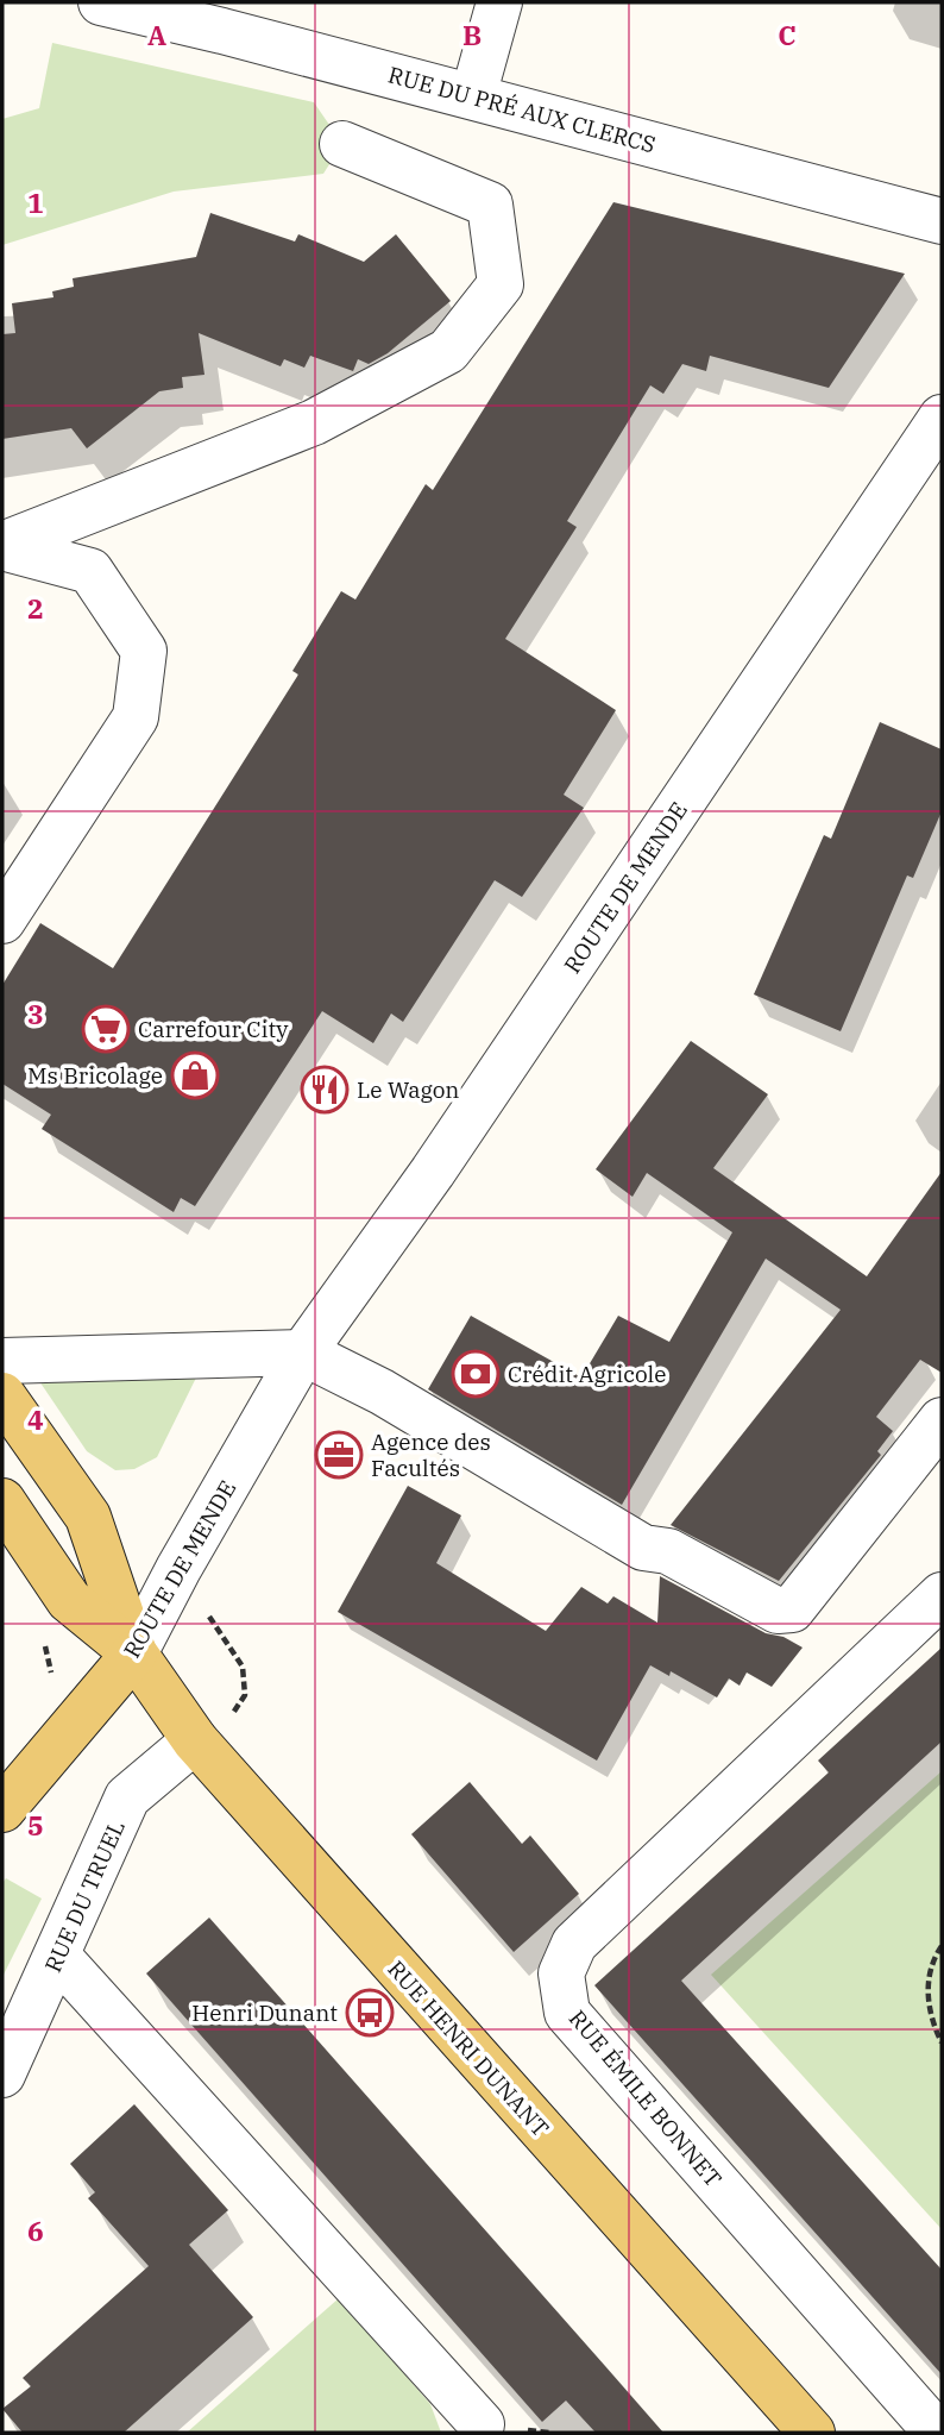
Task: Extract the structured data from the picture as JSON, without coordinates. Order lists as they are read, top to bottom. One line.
{"streets":{"main road":["ROUTE DE MENDE","RUE HENRI DUNANT"],"street":["RUE DU PRÉ AUX CLERCS","RUE DU TRUEL","RUE ÉMILE BONNET"]},"crossings":[["ROUTE DE MENDE","RUE HENRI DUNANT"],["RUE DU TRUEL","RUE HENRI DUNANT"]],"places":{"supermarket":["Carrefour City"],"shop":["Ms Bricolage"],"restaurant":["Le Wagon"],"bank":["Crédit Agricole"],"office":["Agence des Facultés"],"bus stop":["Henri Dunant"]},"grid":{"columns":["A","B","C"],"rows":["1","2","3","4","5","6"]}}
